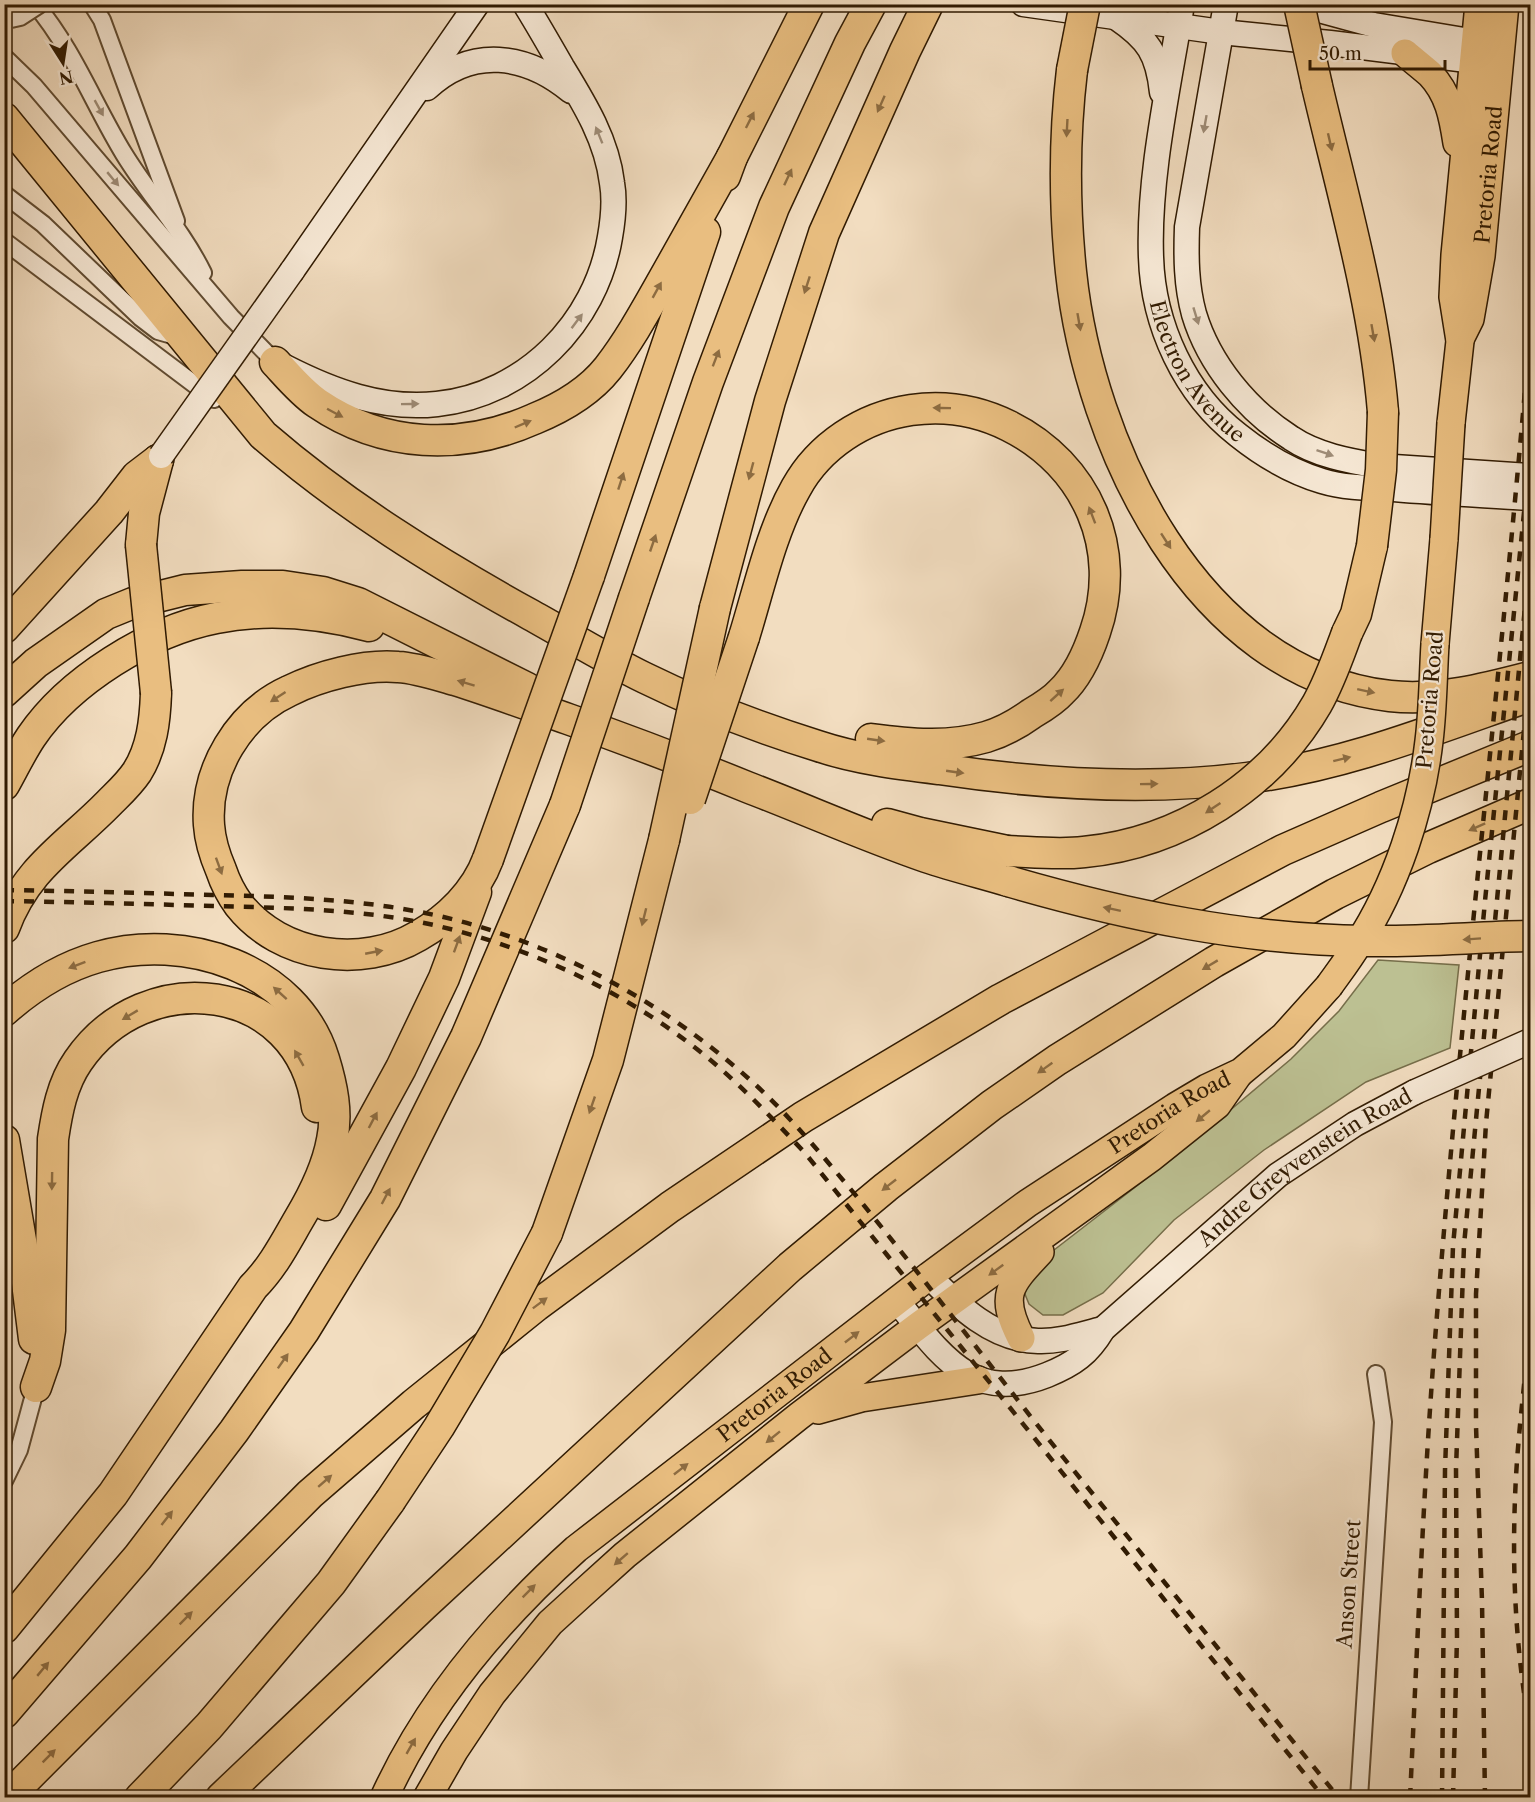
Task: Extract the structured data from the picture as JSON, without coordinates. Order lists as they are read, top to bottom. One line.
{"streets":{"main road":["Pretoria Road","Electron Avenue","Andre Greyvenstein Road"],"street":["Anson Street"]},"crossings":[["Pretoria Road","Andre Greyvenstein Road"]],"scale_bar":"50 m","north":"bottom"}
